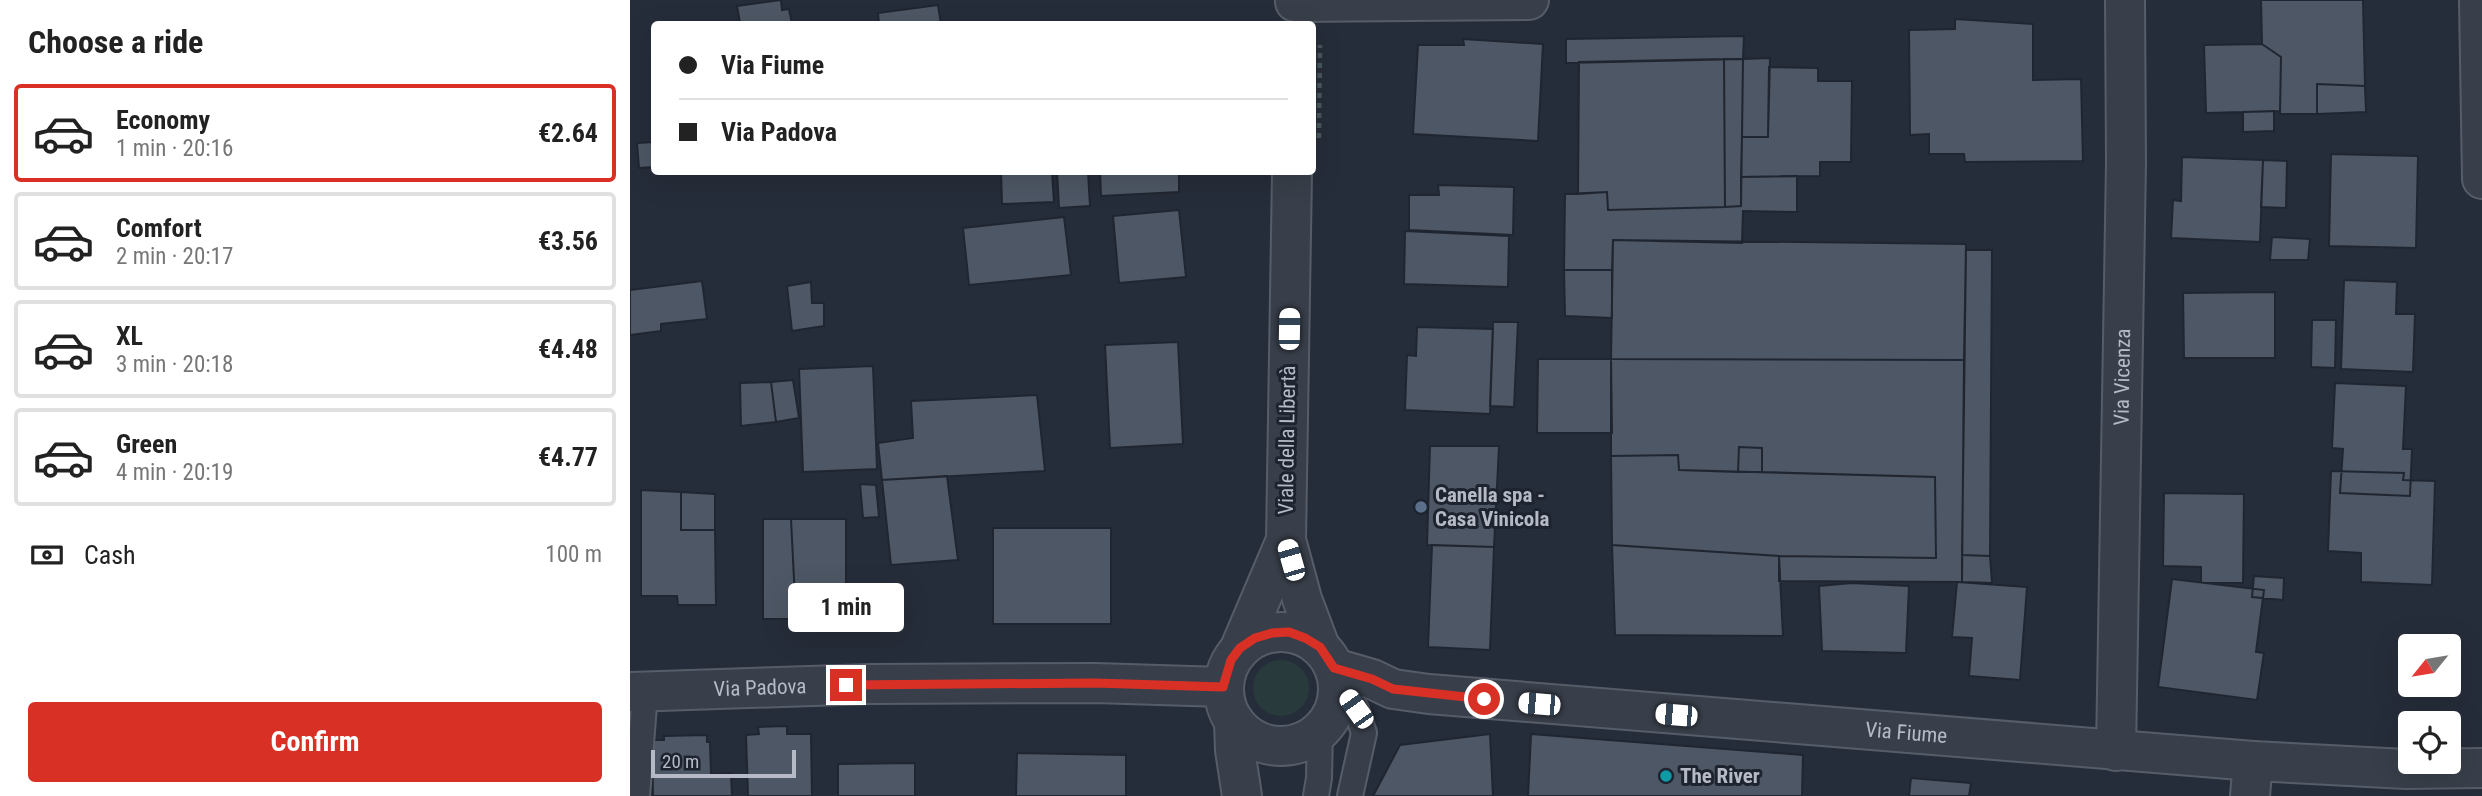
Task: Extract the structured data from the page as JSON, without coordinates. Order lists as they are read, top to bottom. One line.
{"streets":{"street":["Via Vicenza","Viale della Libertà","Via Padova","Via Fiume"]},"crossings":[["Via Vicenza","Via Fiume"],["Viale della Libertà","Via Padova"],["Viale della Libertà","Via Fiume"],["Via Padova","Via Fiume"]],"places":["Canella spa - Casa Vinicola","The River"],"scale_bar":"20 m","north":"bottom left","page":{"heading":"Choose a ride","banner":["Via Fiume","Via Padova"],"list":[{"name":"Economy","note":"1 min · 20:16","value":"€2.64"},{"name":"Comfort","note":"2 min · 20:17","value":"€3.56"},{"name":"XL","note":"3 min · 20:18","value":"€4.48"},{"name":"Green","note":"4 min · 20:19","value":"€4.77"}],"pay":["Cash","100 m"],"bubble":"1 min","buttons":"Confirm","scale":"20 m"}}
